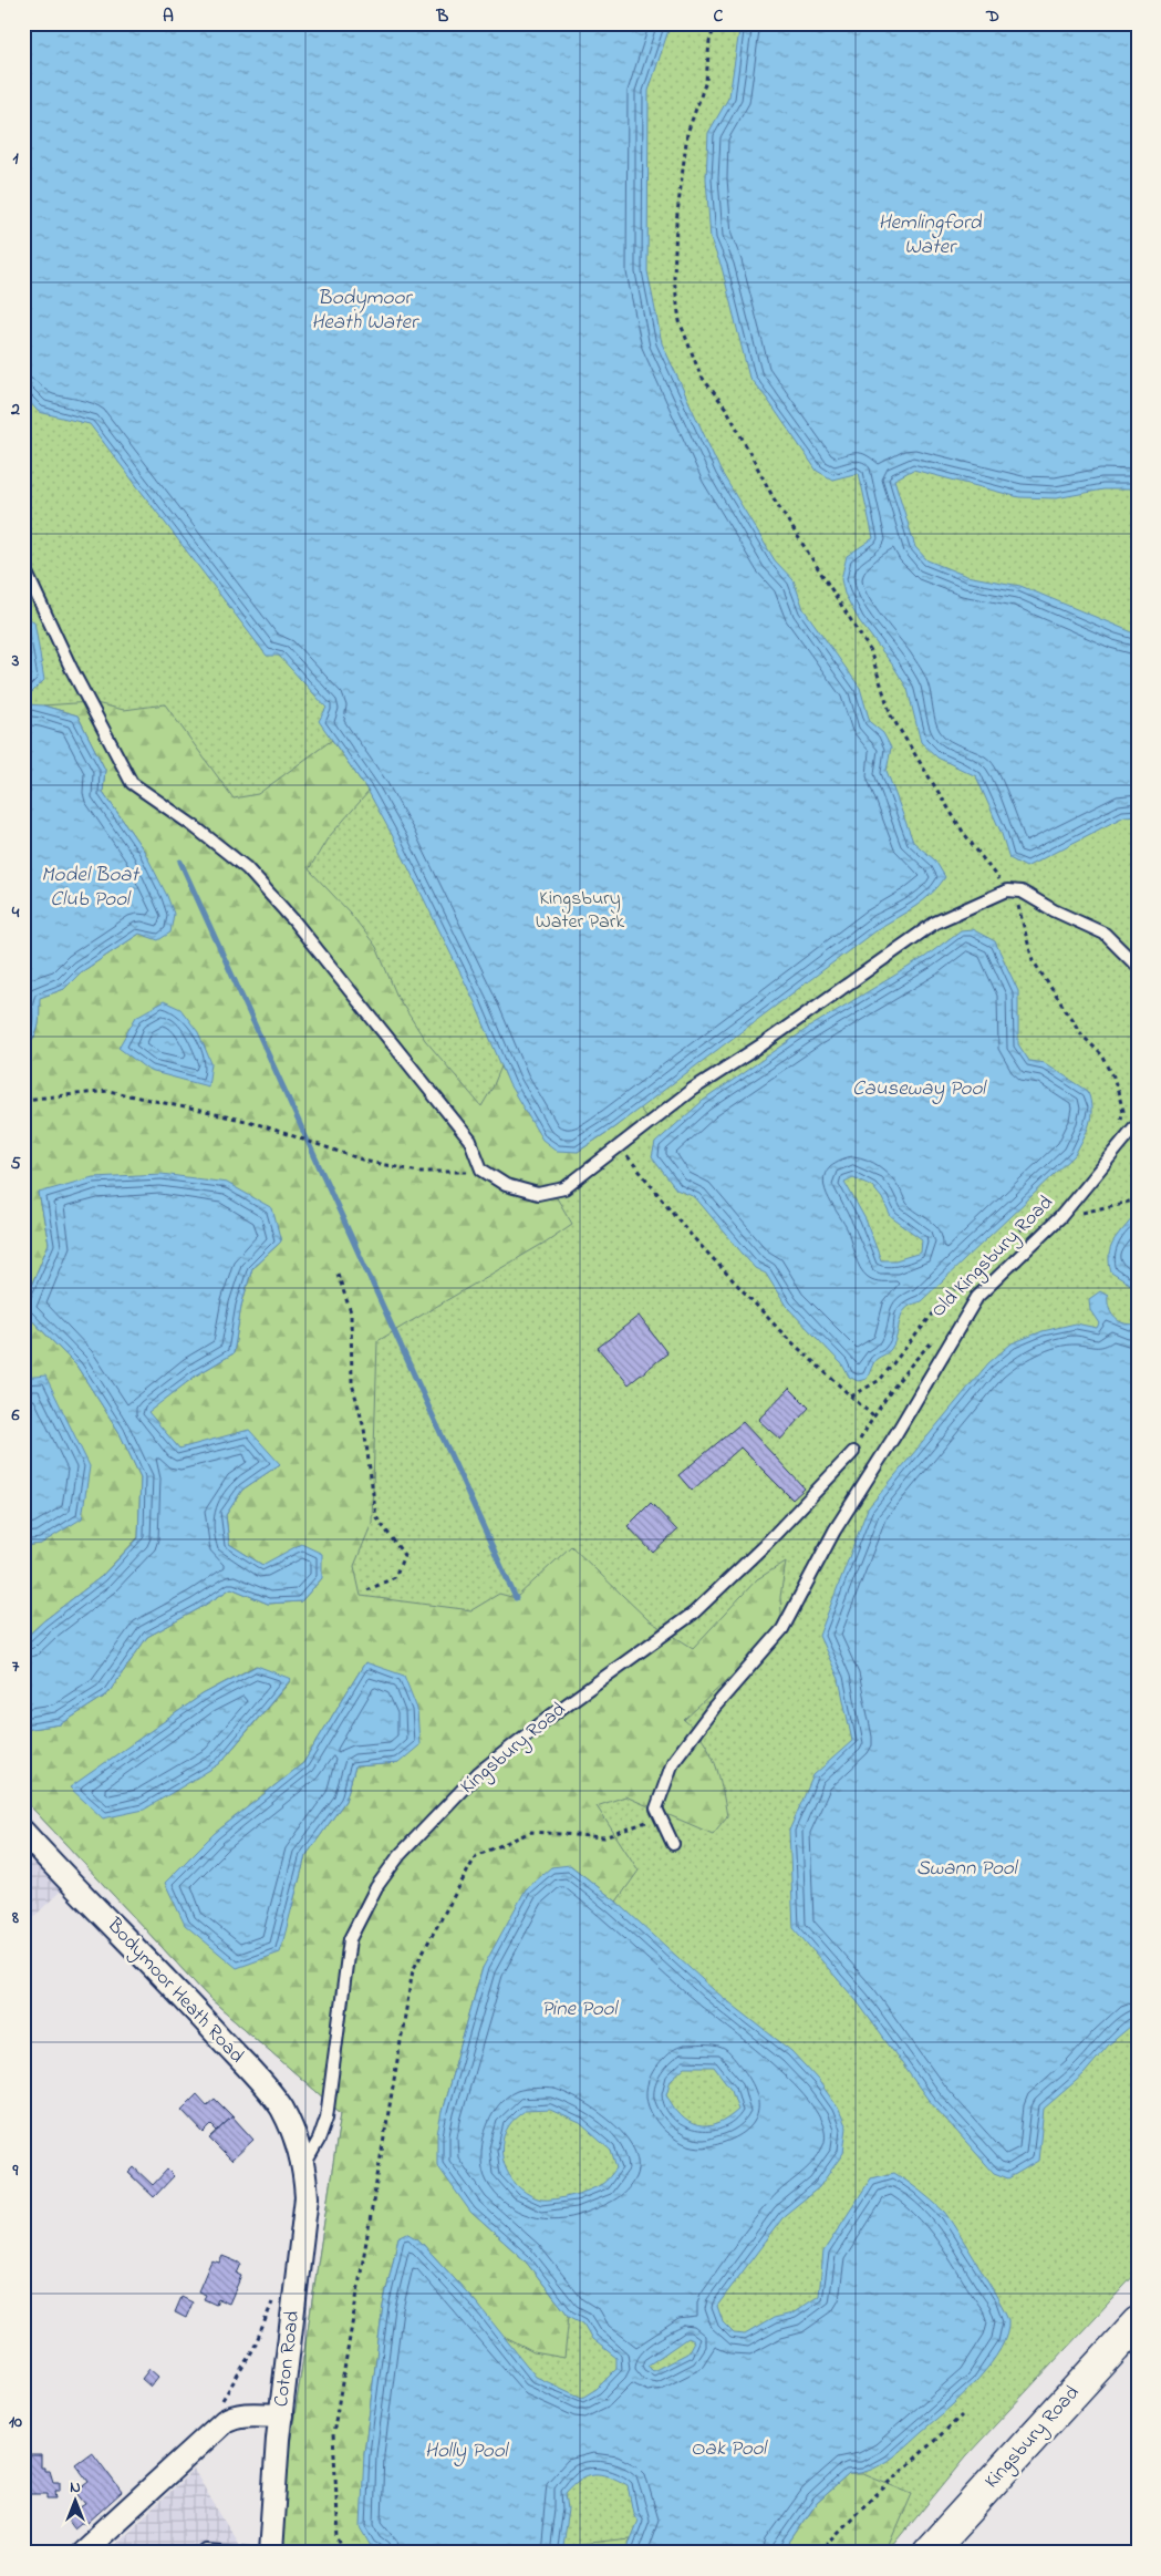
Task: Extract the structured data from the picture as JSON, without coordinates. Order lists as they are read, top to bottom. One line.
{"streets":{"main road":["Kingsbury Road"],"street":["Bodymoor Heath Road","Coton Road"],"lane":["Old Kingsbury Road"]},"crossings":[["Old Kingsbury Road","Kingsbury Road"],["Kingsbury Road","Bodymoor Heath Road"],["Kingsbury Road","Coton Road"],["Bodymoor Heath Road","Coton Road"]],"water":["Hemlingford Water","Bodymoor Heath Water","Model Boat Club Pool","Causeway Pool","Swann Pool","Pine Pool","Oak Pool","Holly Pool"],"parks":["Kingsbury Water Park"],"north":"top","grid":{"columns":["A","B","C","D"],"rows":["1","2","3","4","5","6","7","8","9","10"]}}
